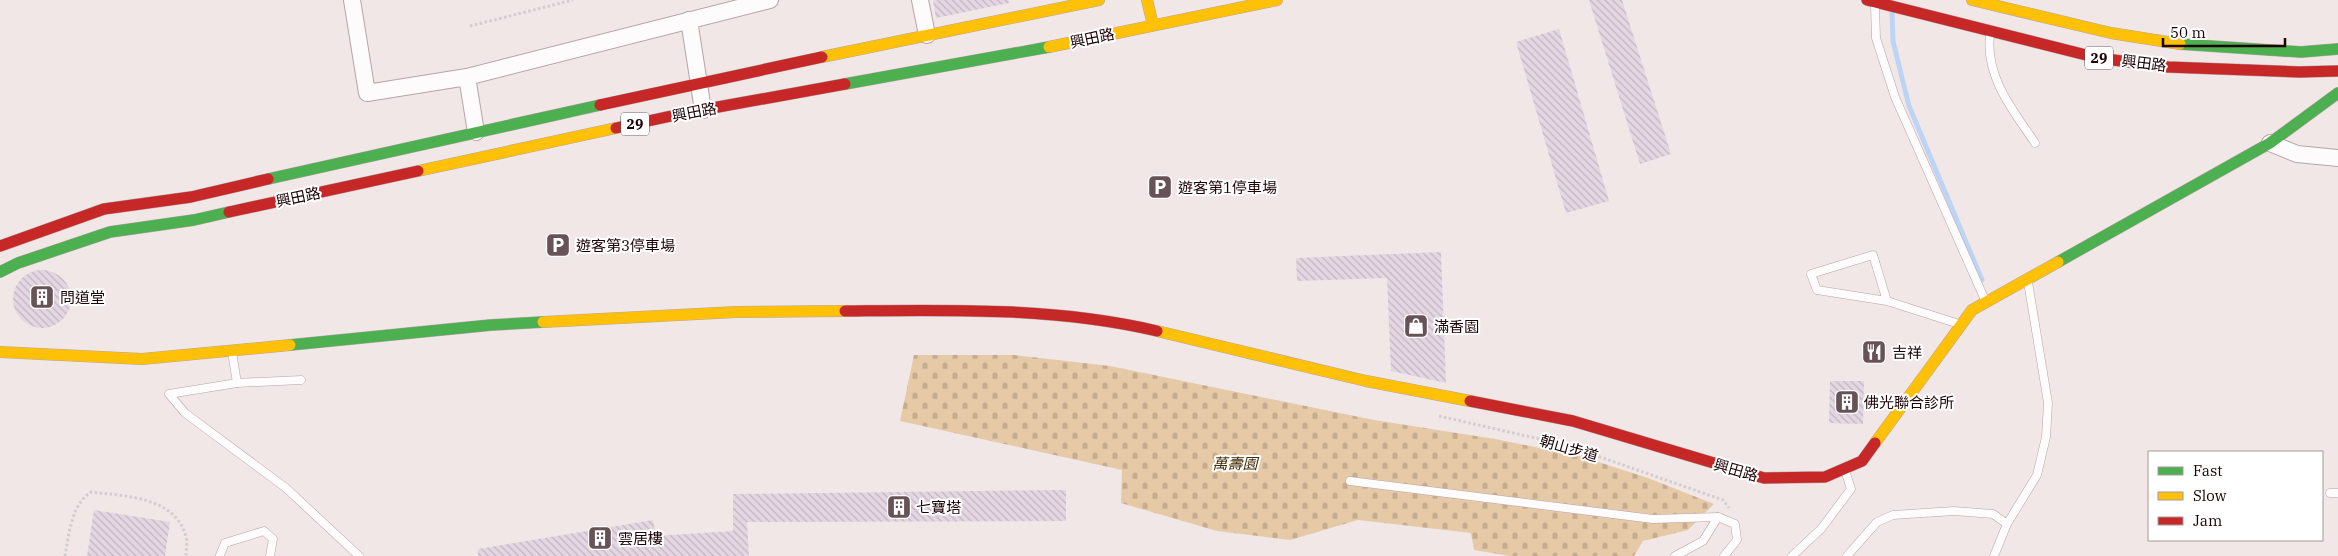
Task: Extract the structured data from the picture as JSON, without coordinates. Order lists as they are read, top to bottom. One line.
{"streets":{"main road":["興田路","29"],"path":["朝山步道"]},"parks":["萬壽園"],"places":{"parking":["遊客第1停車場","遊客第3停車場"],"building":["問道堂","佛光聯合診所","七寶塔","雲居樓"],"shop":["滿香園"],"restaurant":["吉祥"]},"legend":["Fast","Slow","Jam"],"scale_bar":"50 m"}
